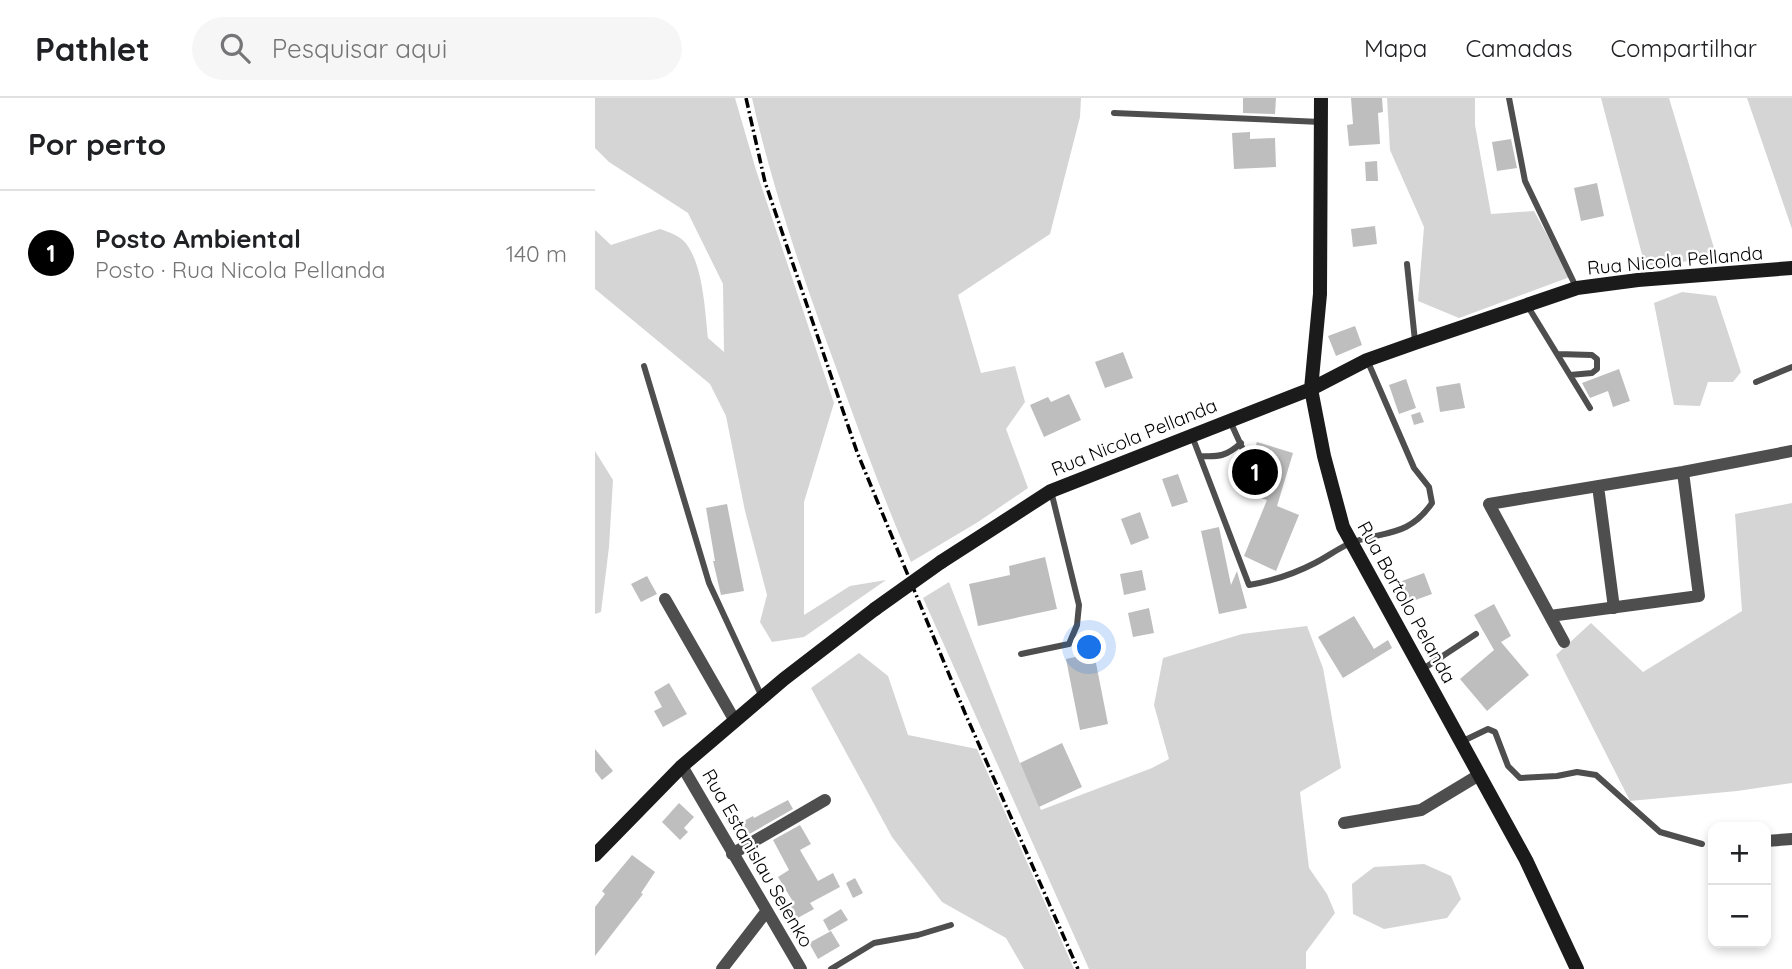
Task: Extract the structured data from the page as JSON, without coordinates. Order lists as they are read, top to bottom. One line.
{"streets":{"main road":["Rua Nicola Pellanda","Rua Bortolo Pelanda"],"street":["Rua Estanislau Selenko"]},"crossings":[["Rua Nicola Pellanda","Rua Bortolo Pelanda"],["Rua Nicola Pellanda","Rua Estanislau Selenko"]],"page":{"header":"Pathlet","search":"Pesquisar aqui","nav":["Mapa","Camadas","Compartilhar"],"heading":"Por perto","list":[{"mark":"1","name":"Posto Ambiental","note":"Posto · Rua Nicola Pellanda","value":"140 m"}],"pins":"1","map_buttons":["+","−"]}}
